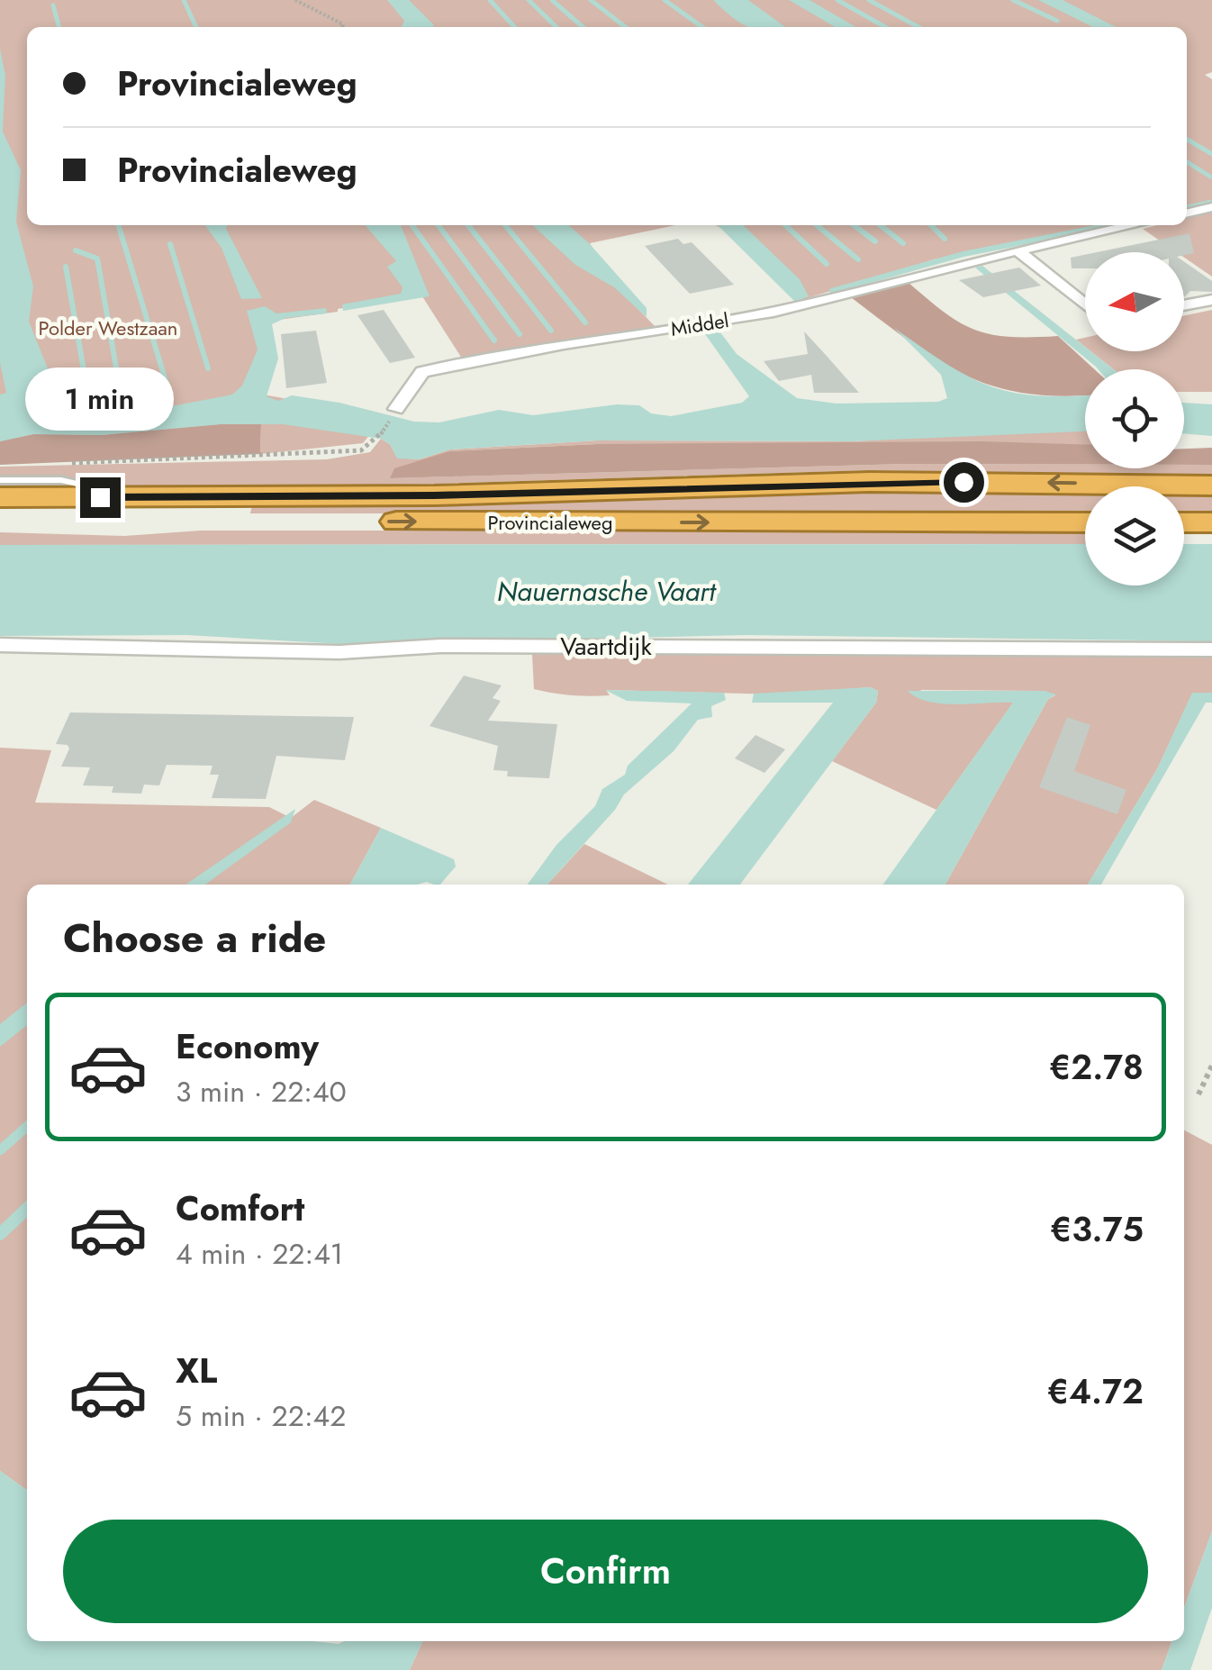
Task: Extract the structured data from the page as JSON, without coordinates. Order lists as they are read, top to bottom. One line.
{"streets":{"highway":["Provincialeweg"],"street":["Middel","Vaartdijk"]},"water":["Nauernasche Vaart"],"parks":["Polder Westzaan"],"north":"left","page":{"banner":["Provincialeweg","Provincialeweg"],"bubble":"1 min","heading":"Choose a ride","list":[{"name":"Economy","note":"3 min · 22:40","value":"€2.78"},{"name":"Comfort","note":"4 min · 22:41","value":"€3.75"},{"name":"XL","note":"5 min · 22:42","value":"€4.72"}],"buttons":"Confirm"}}
